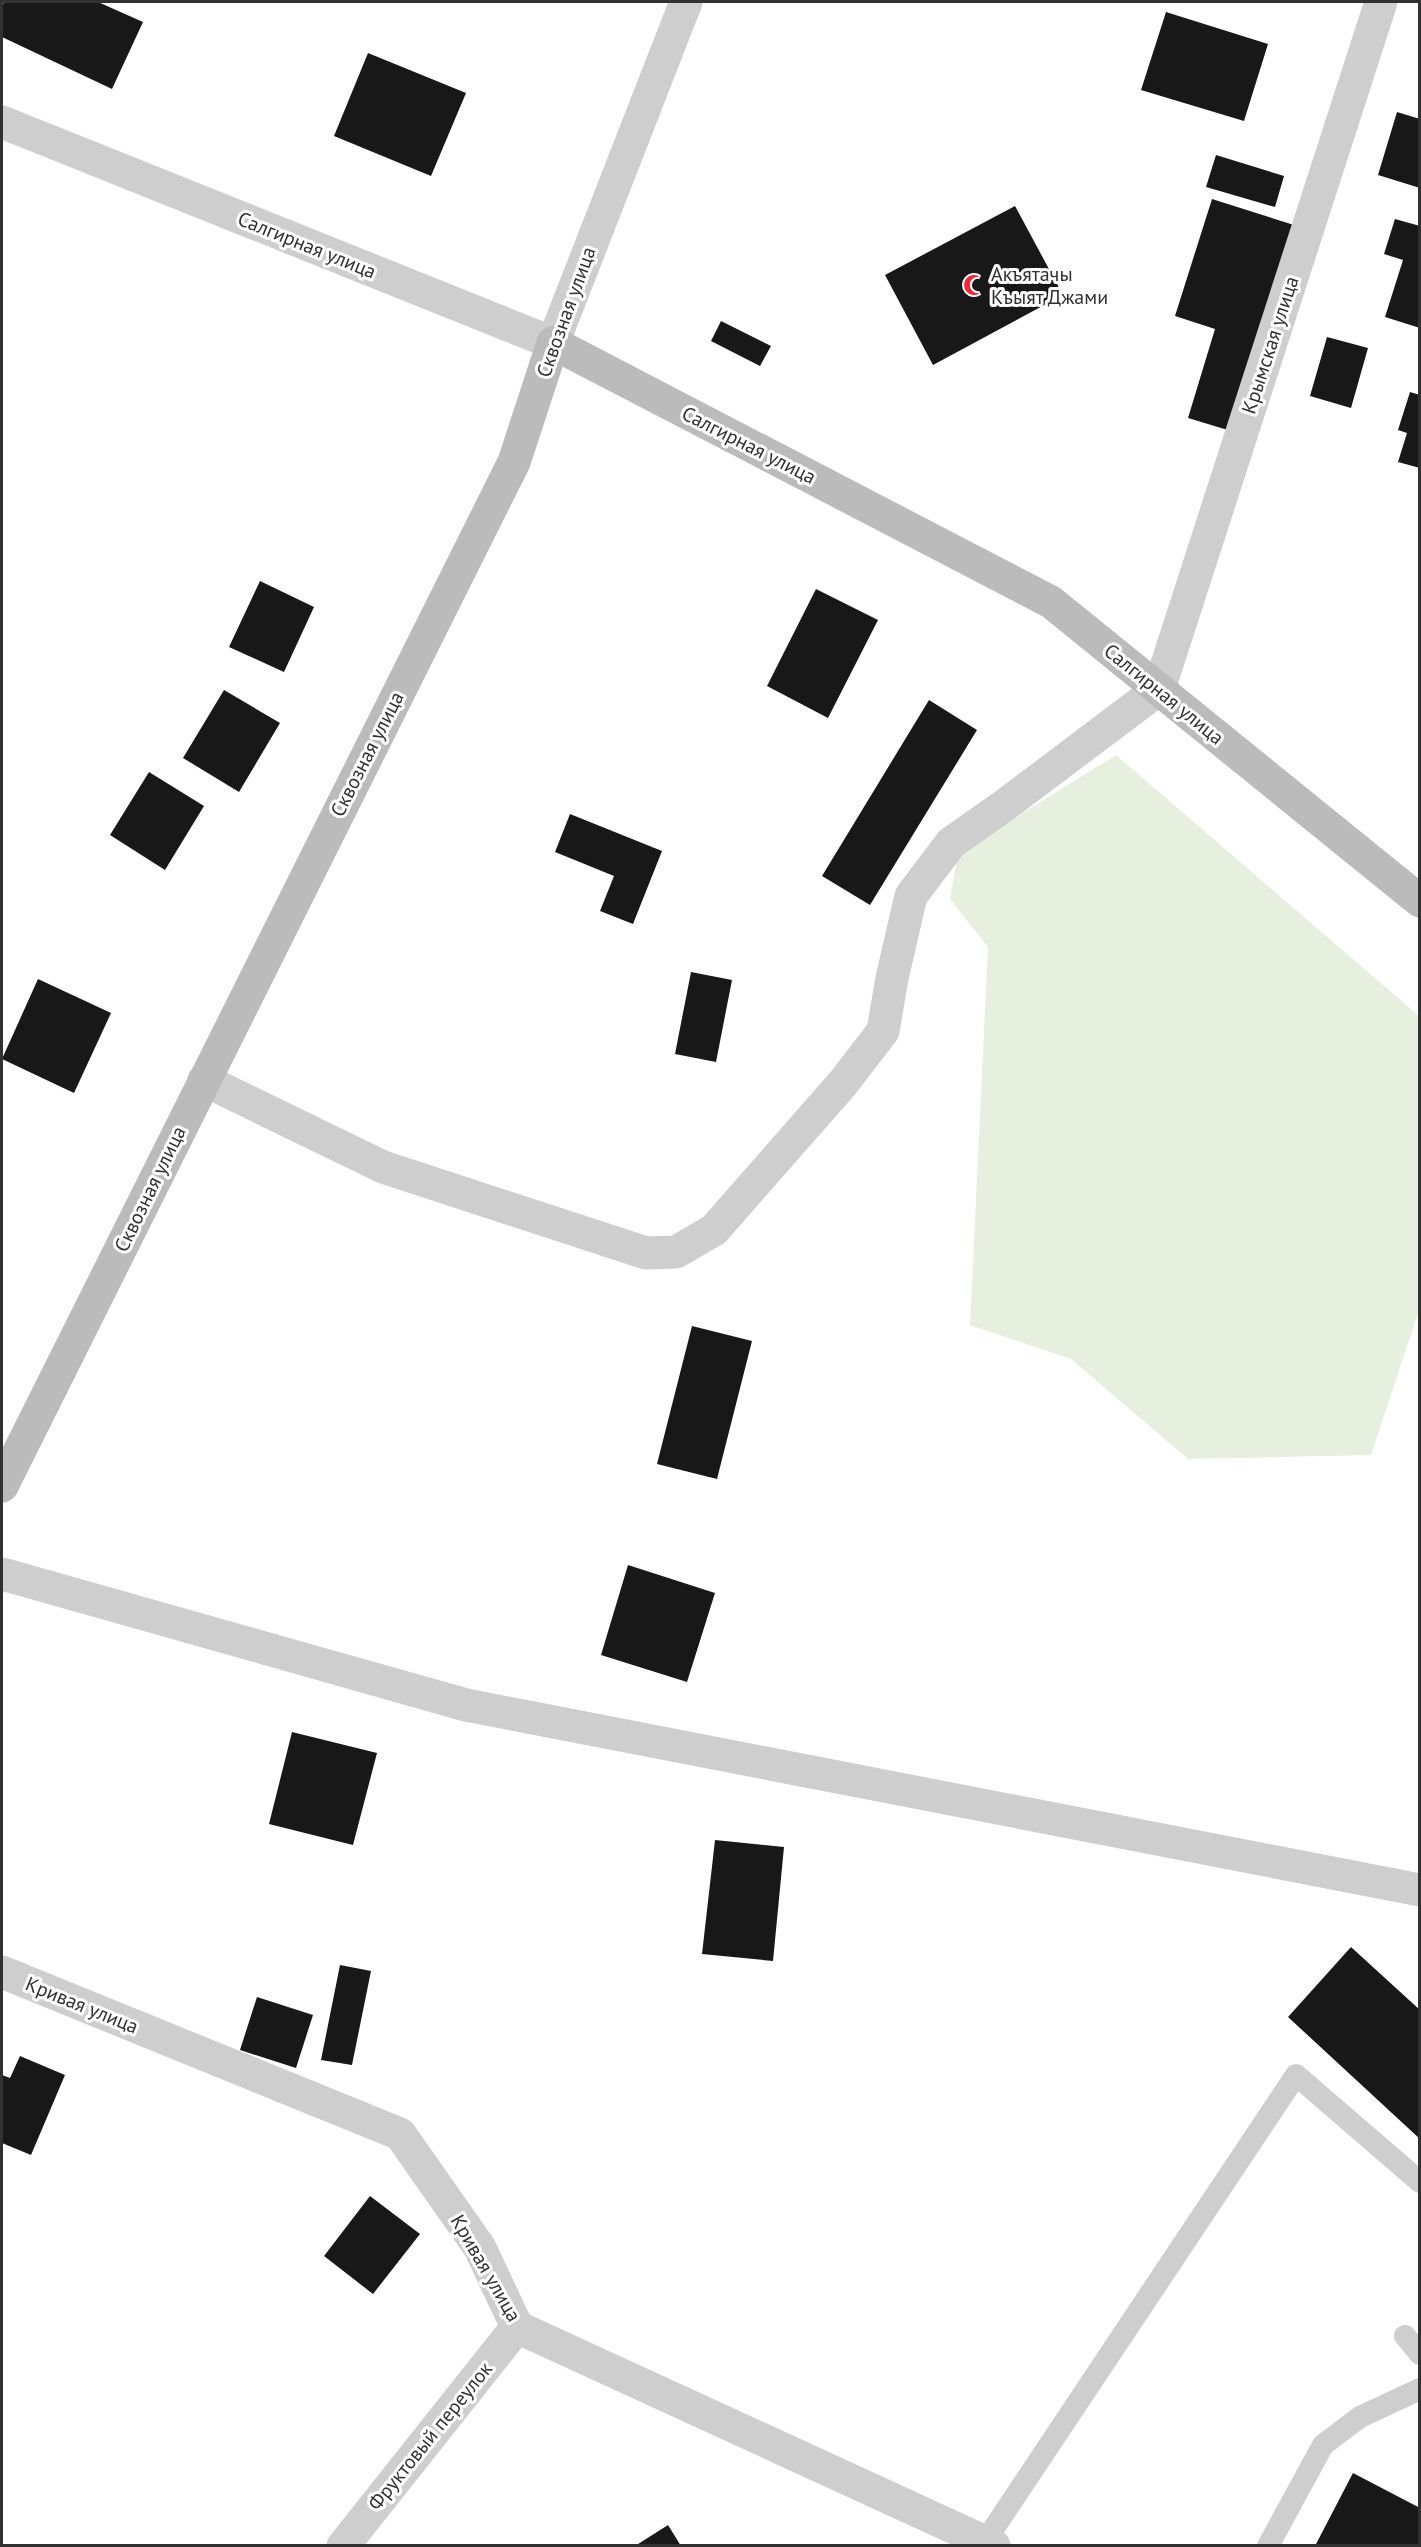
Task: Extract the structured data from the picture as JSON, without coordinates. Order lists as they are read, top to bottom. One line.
{"streets":{"main road":["Салгирная улица","Сквозная улица"],"street":["Крымская улица","Кривая улица","Фруктовый переулок"]},"crossings":[["Салгирная улица","Сквозная улица"],["Салгирная улица","Крымская улица"],["Кривая улица","Фруктовый переулок"]],"places":{"mosque":["Акъятачы Къыят Джами"]}}
